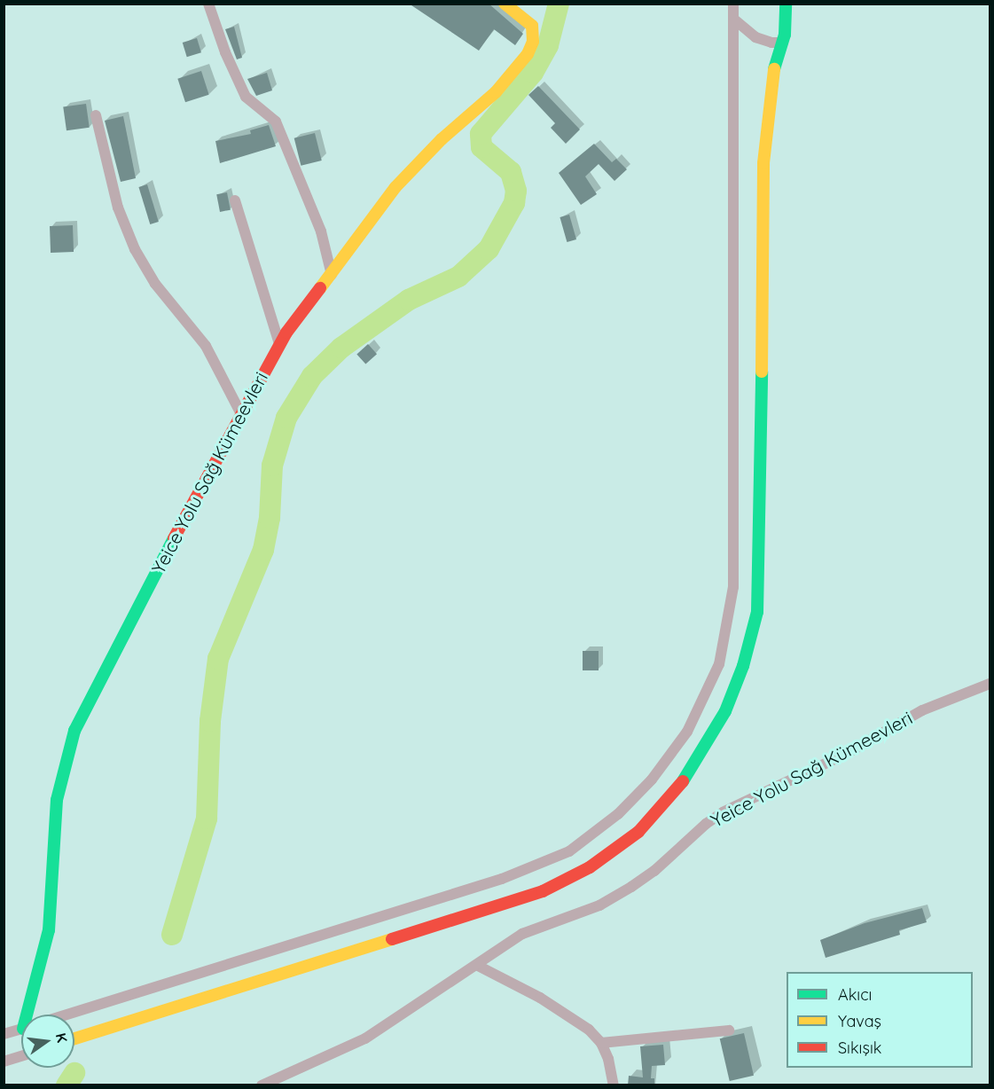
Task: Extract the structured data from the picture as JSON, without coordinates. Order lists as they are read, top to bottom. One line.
{"streets":{"street":["Yeice Yolu Sağ Kümeevleri"]},"legend":["Akıcı","Yavaş","Sıkışık"],"north":"right"}
